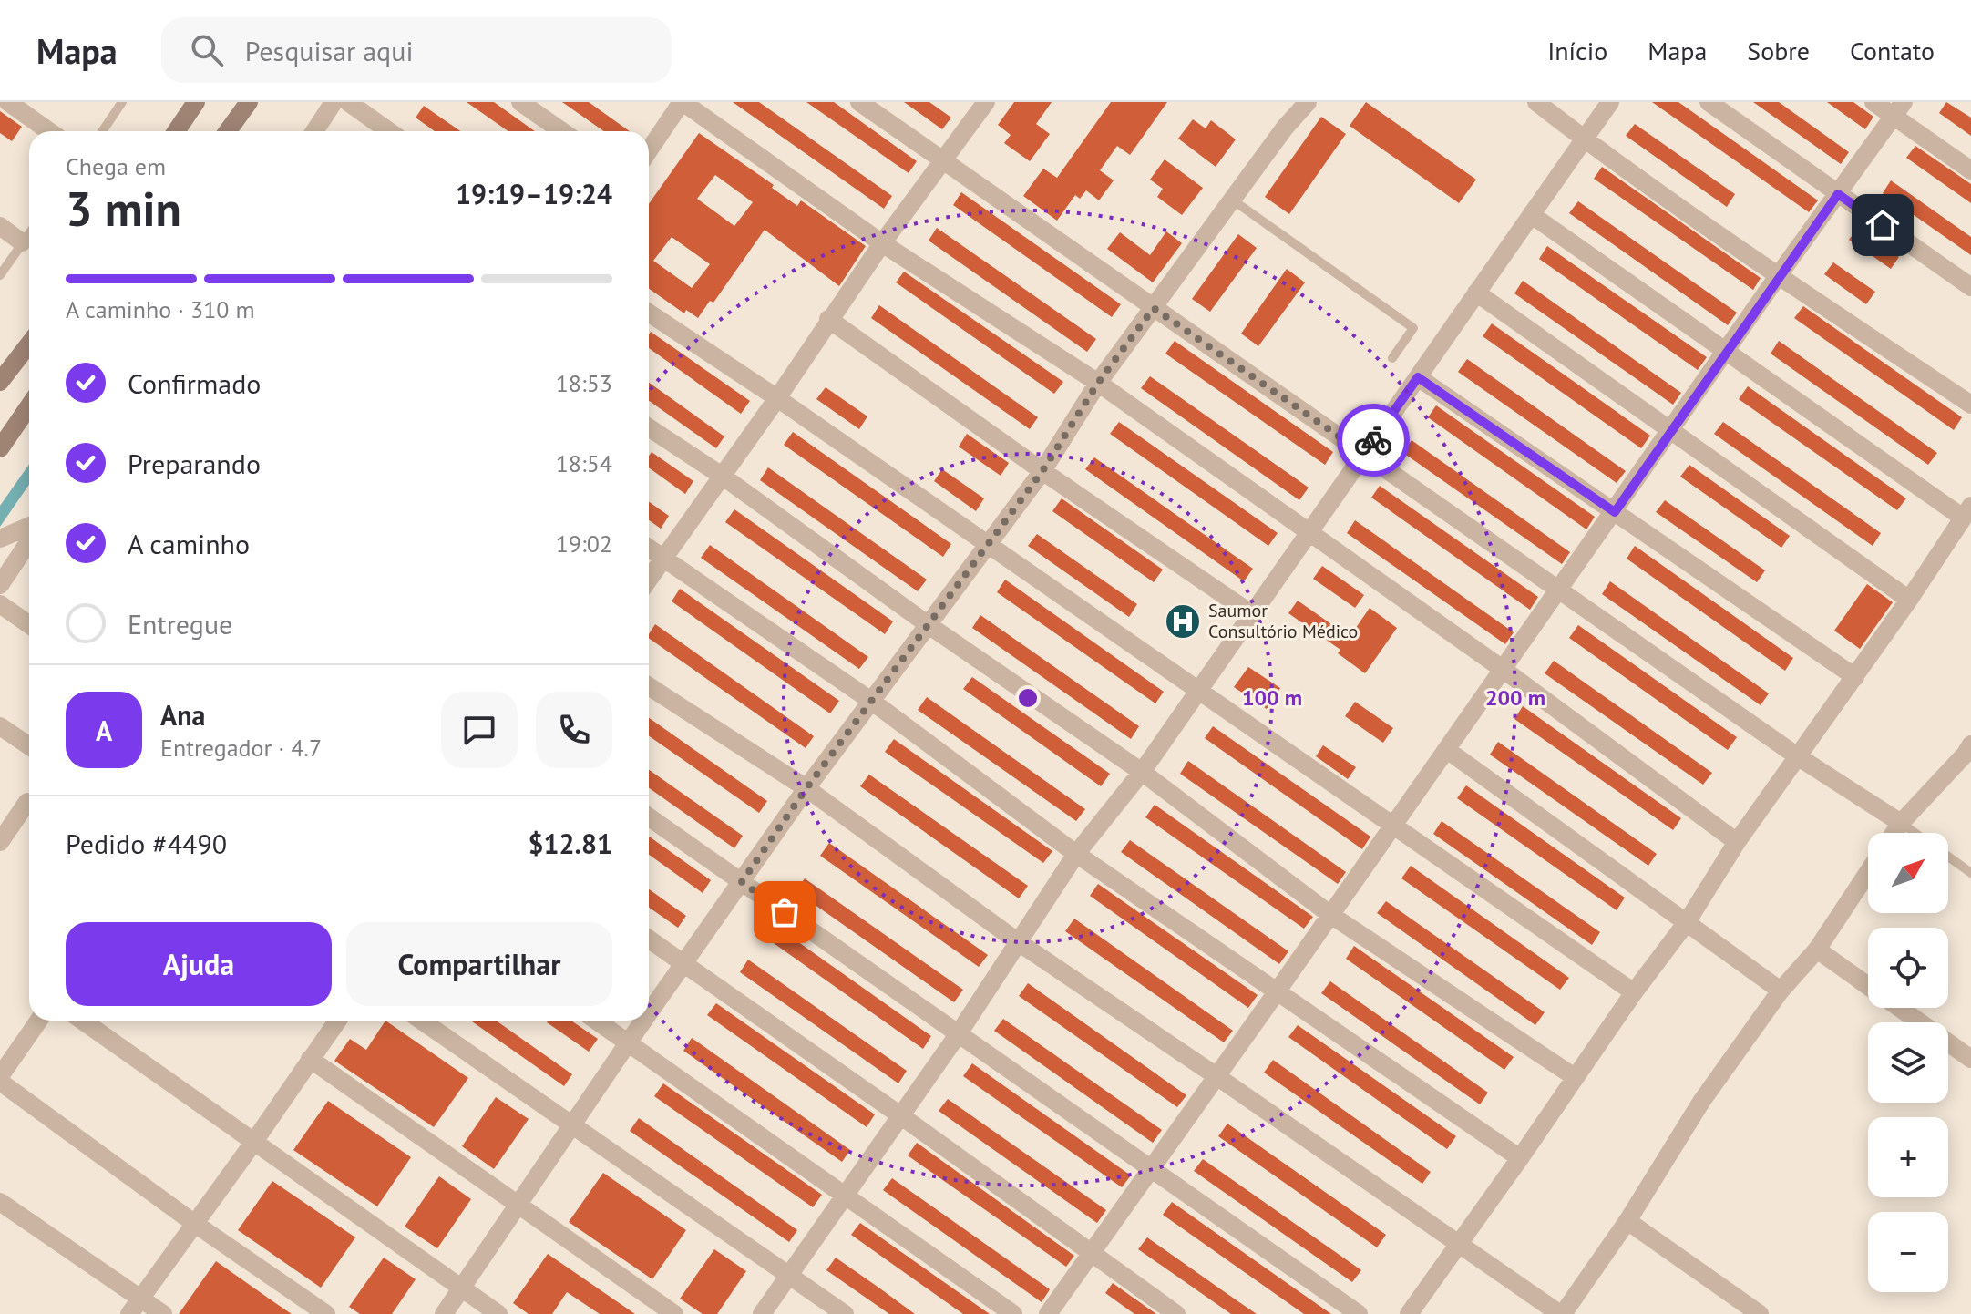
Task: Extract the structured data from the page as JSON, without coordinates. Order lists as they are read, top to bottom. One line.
{"places":{"hospital":["Saumor Consultório Médico"]},"north":"top right","page":{"header":"Mapa","search":"Pesquisar aqui","nav":["Início","Mapa","Sobre","Contato"],"heading":["3 min","Chega em","19:19–19:24"],"panel":["Ana","Entregador · 4.7","Pedido #4490","$12.81"],"bar":"A caminho · 310 m","list":[["Confirmado","18:53"],["Preparando","18:54"],["A caminho","19:02"],"Entregue"],"round":"A","map_buttons":["+","−"],"buttons":["Ajuda","Compartilhar"]},"rings":["100 m","200 m"]}
